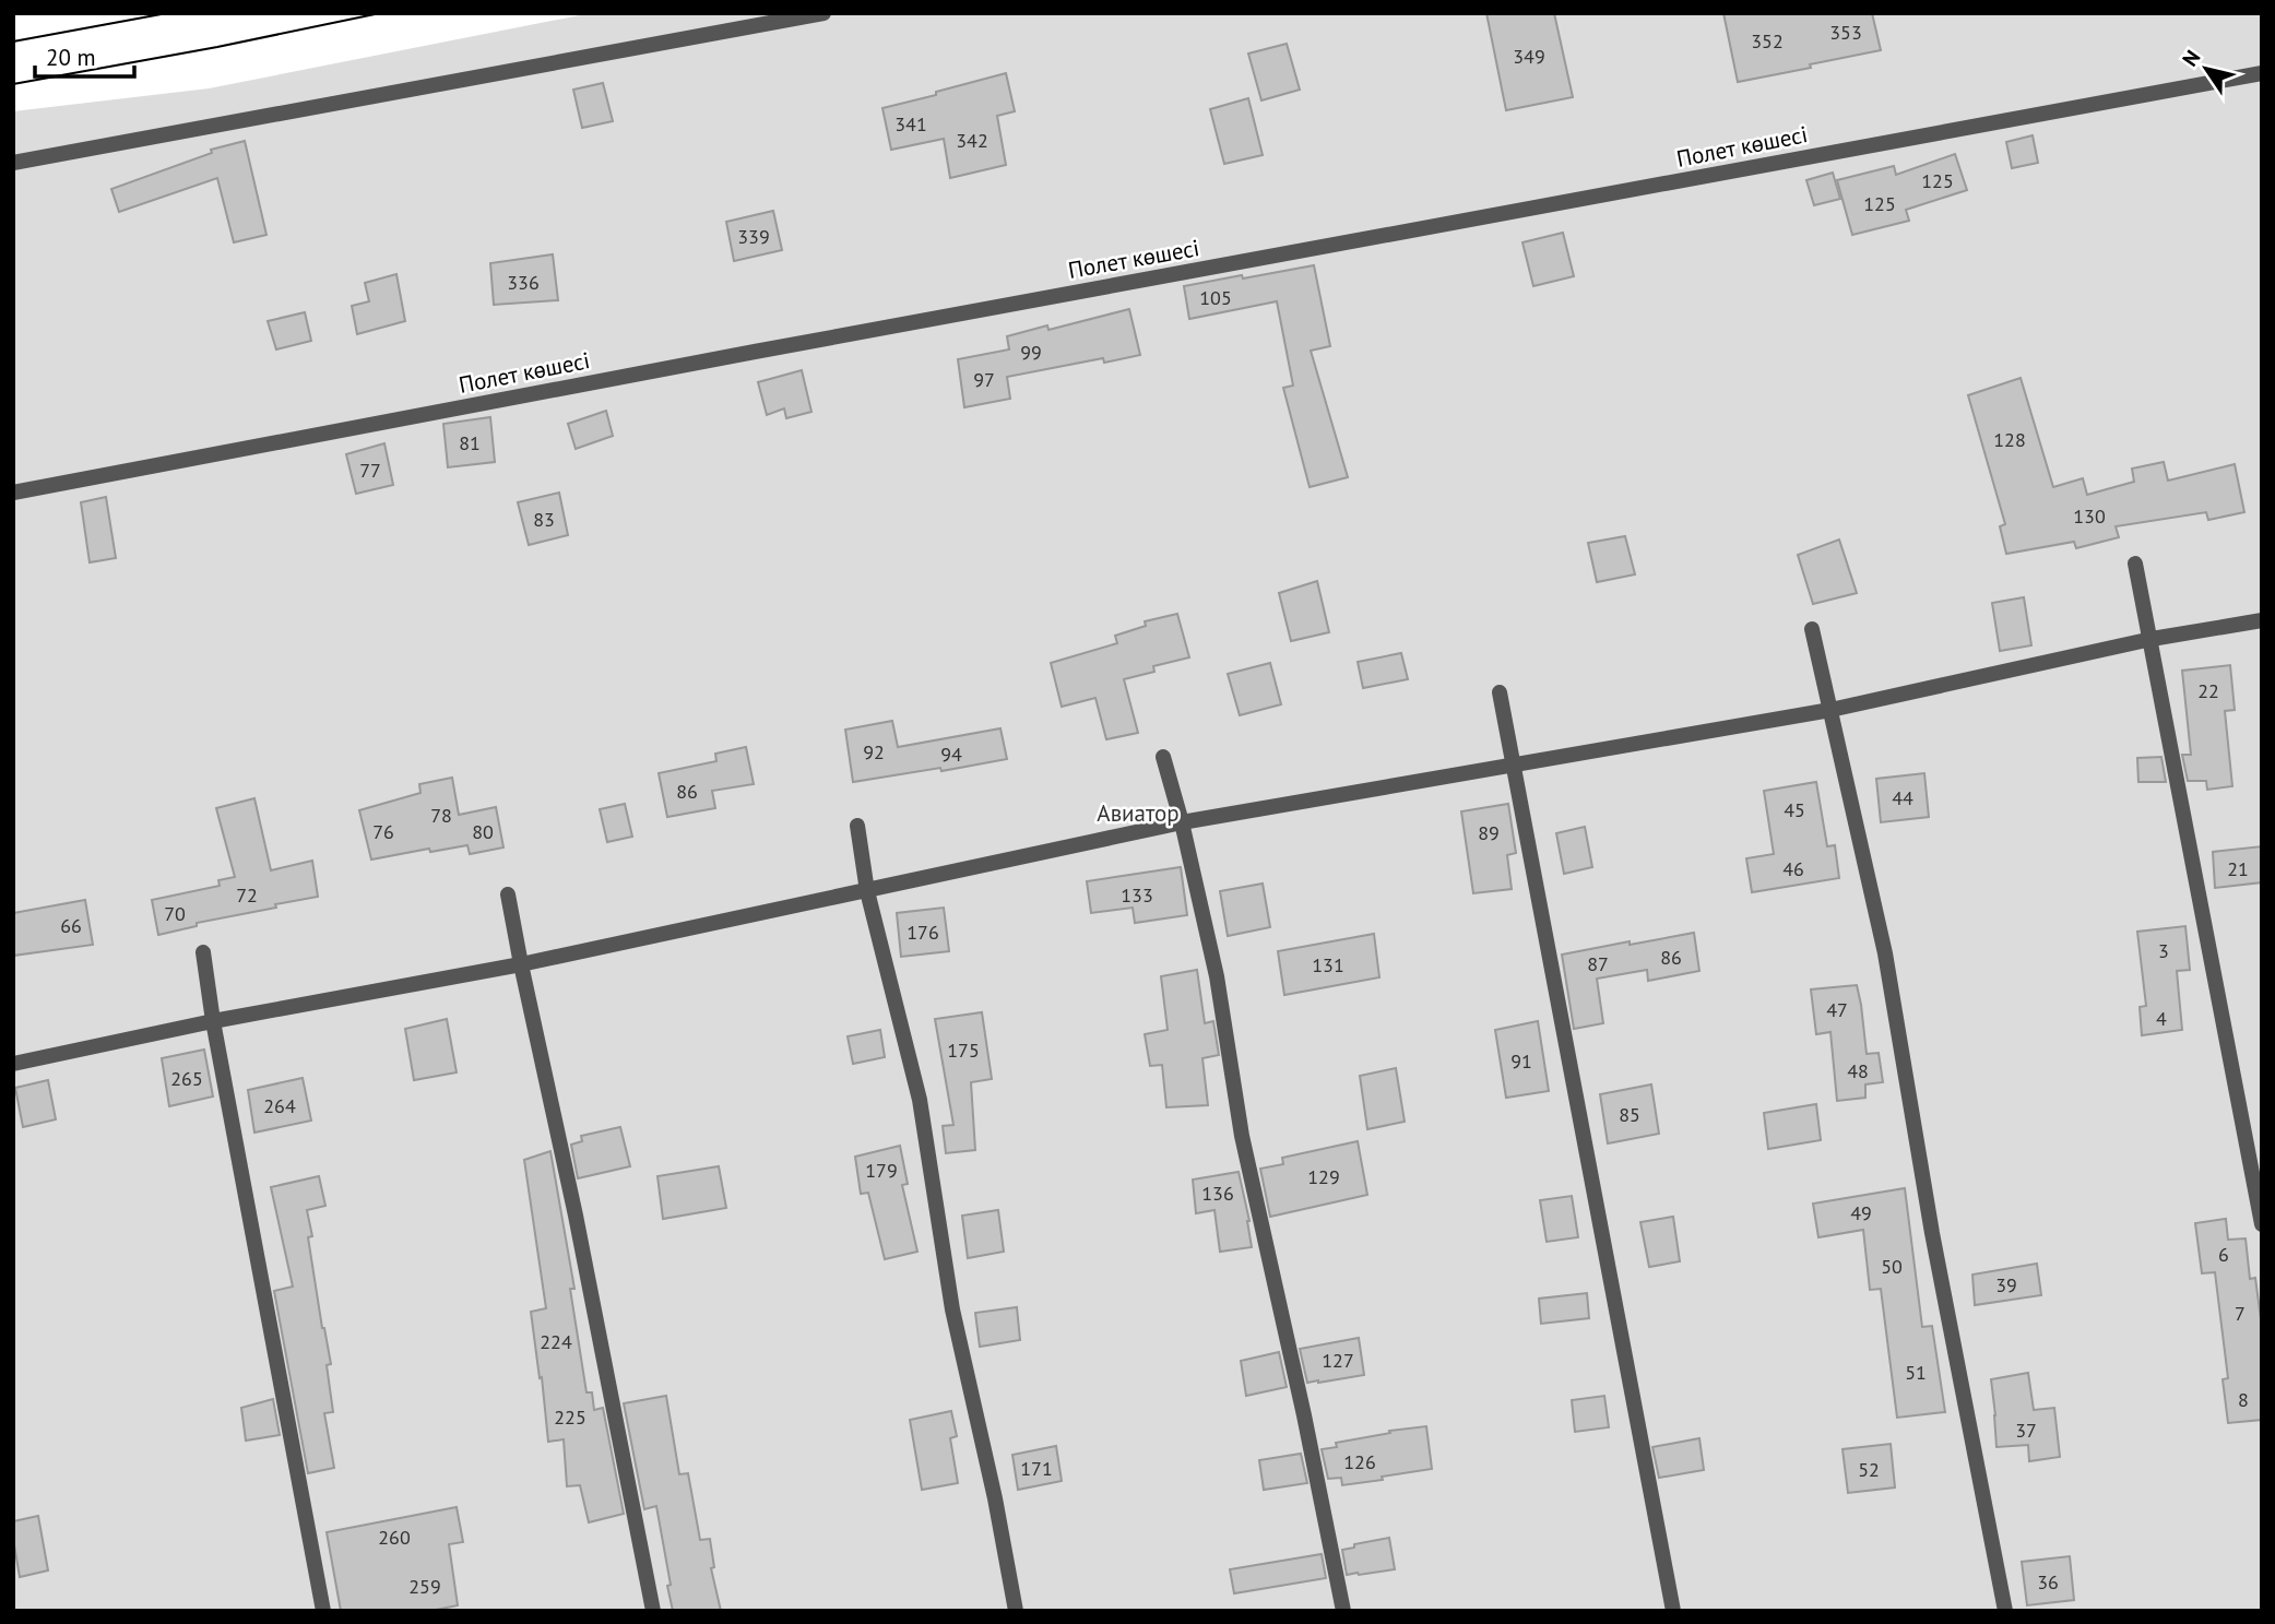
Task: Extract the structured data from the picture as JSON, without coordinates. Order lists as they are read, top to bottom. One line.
{"streets":{"street":["Полет көшесі"]},"parks":["Авиатор"],"house_numbers":["353","352","349","341","342","125","125","339","336","105","99","97","128","81","77","130","83","22","92","94","86","44","45","78","76","80","89","46","21","72","133","70","66","176","3","86","87","131","47","4","175","91","48","265","264","85","179","129","136","49","6","50","39","7","224","127","51","8","225","37","126","171","52","260","36","259"],"scale_bar":"20 m","north":"top left"}
